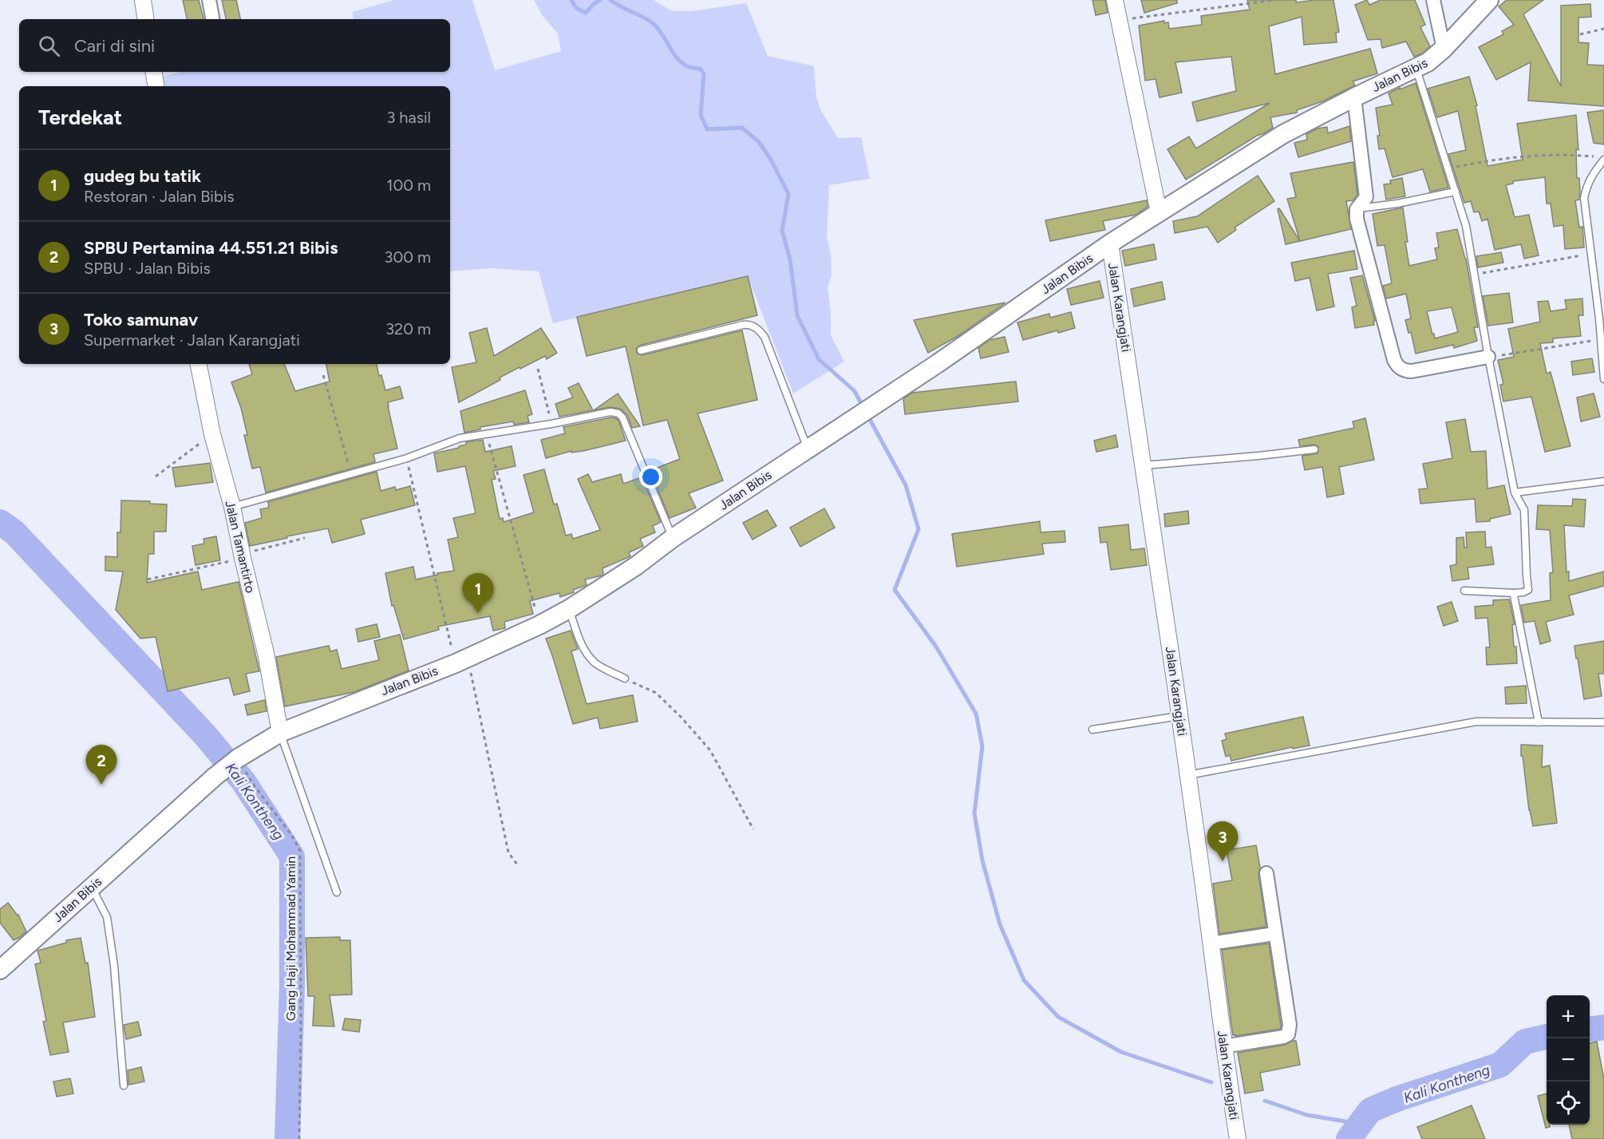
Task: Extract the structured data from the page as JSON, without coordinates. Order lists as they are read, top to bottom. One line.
{"streets":{"main road":["Jalan Bibis"],"street":["Jalan Karangjati","Jalan Tamantirto"],"path":["Gang Haji Mohammad Yamin"]},"crossings":[["Jalan Bibis","Jalan Karangjati"],["Jalan Bibis","Jalan Tamantirto"],["Jalan Bibis","Gang Haji Mohammad Yamin"]],"water":["Kali Kontheng"],"page":{"search":"Cari di sini","heading":["Terdekat","3 hasil"],"list":[{"mark":"1","name":"gudeg bu tatik","note":"Restoran · Jalan Bibis","value":"100 m"},{"mark":"2","name":"SPBU Pertamina 44.551.21 Bibis","note":"SPBU · Jalan Bibis","value":"300 m"},{"mark":"3","name":"Toko samunav","note":"Supermarket · Jalan Karangjati","value":"320 m"}],"pins":["1","2","3"],"map_buttons":["+","−"]}}
